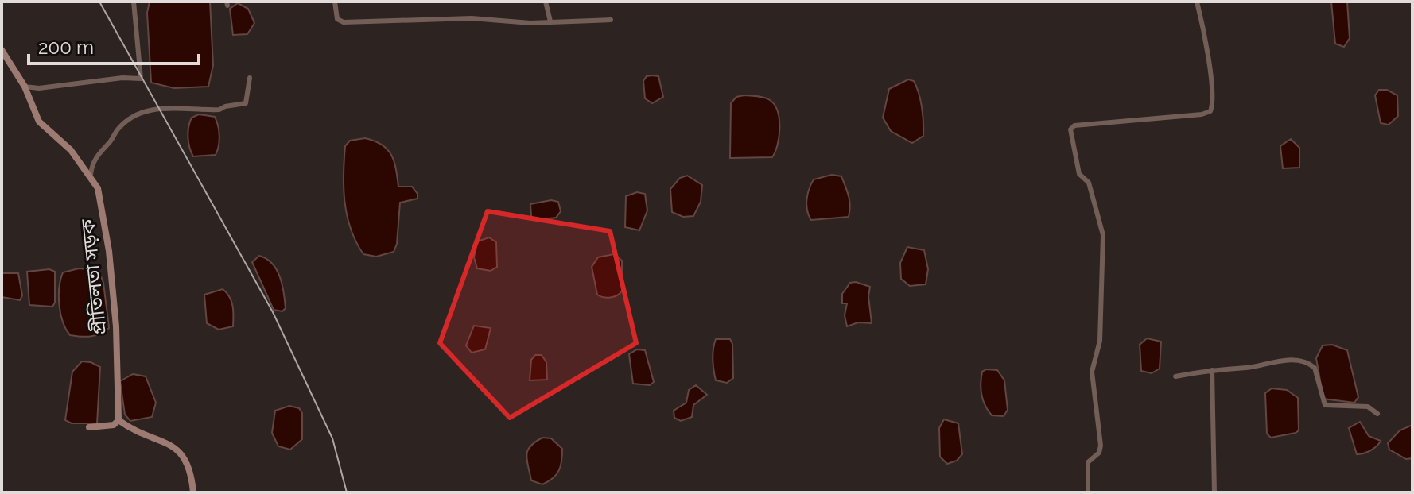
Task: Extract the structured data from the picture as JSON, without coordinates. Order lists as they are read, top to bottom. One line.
{"streets":{"main road":["প্রীতিলতা সড়ক"]},"scale_bar":"200 m"}
